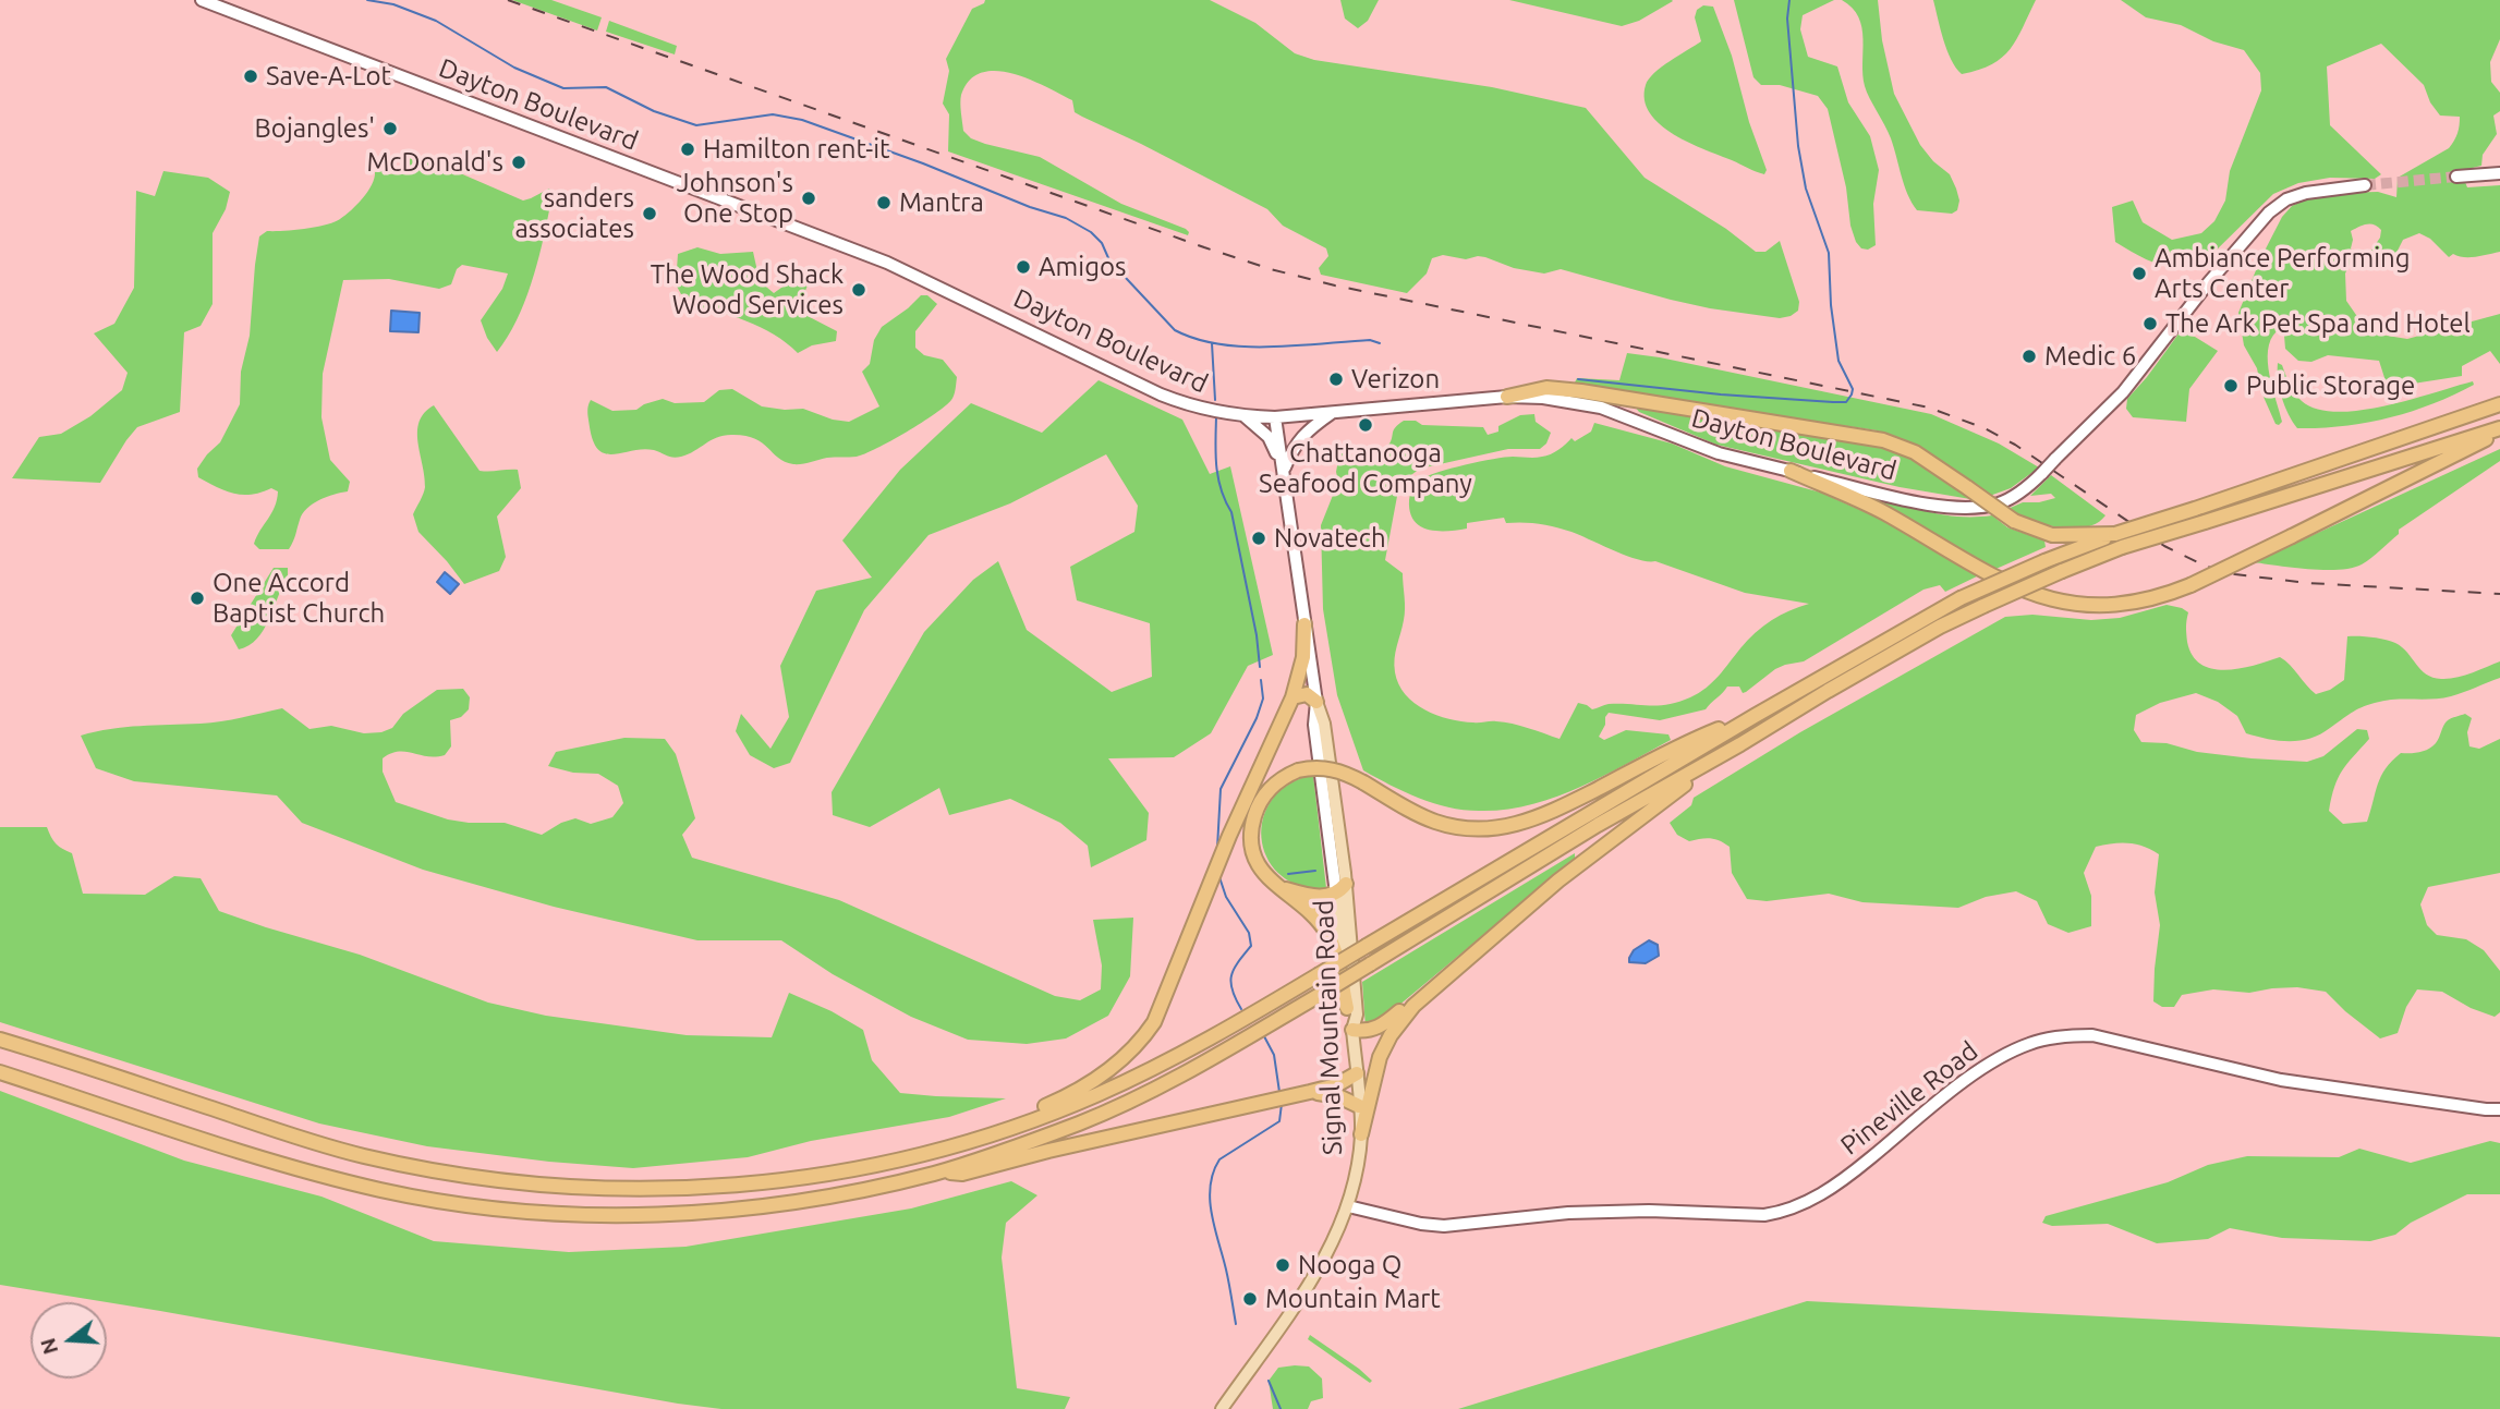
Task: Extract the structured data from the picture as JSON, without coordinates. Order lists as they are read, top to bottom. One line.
{"streets":{"main road":["Dayton Boulevard","Signal Mountain Road","Pineville Road"]},"crossings":[["Dayton Boulevard","Signal Mountain Road"],["Signal Mountain Road","Pineville Road"]],"places":["Save-A-Lot","Bojangles'","Hamilton rent-it","McDonald's","Johnson's One Stop","Mantra","sanders associates","Amigos","Ambiance Performing Arts Center","The Wood Shack Wood Services","The Ark Pet Spa and Hotel","Medic 6","Verizon","Public Storage","Chattanooga Seafood Company","Novatech","One Accord Baptist Church","Nooga Q","Mountain Mart"],"north":"left"}
